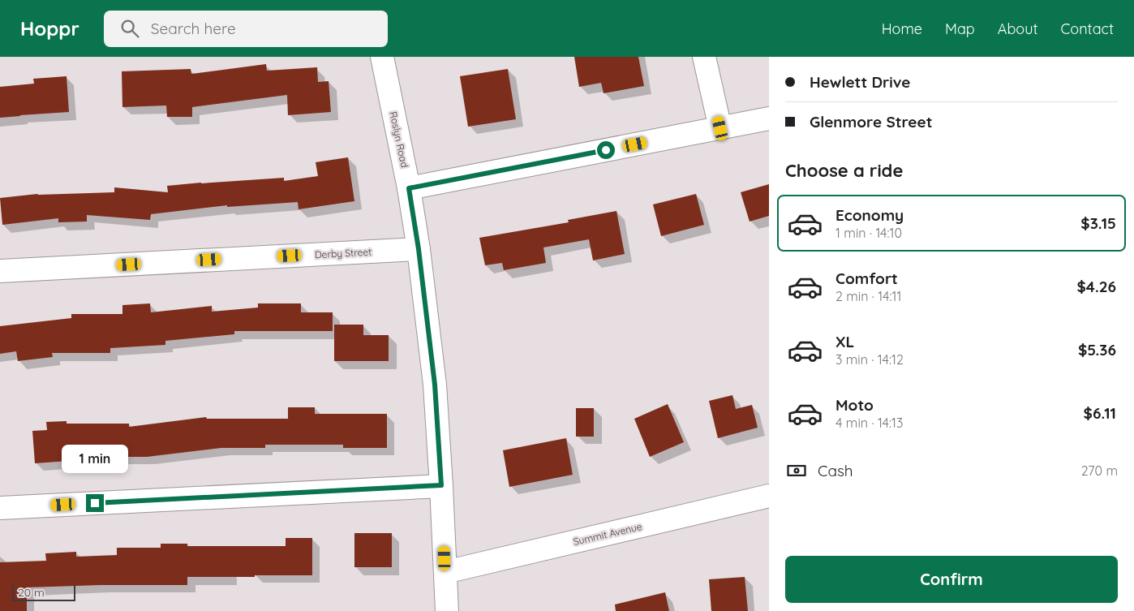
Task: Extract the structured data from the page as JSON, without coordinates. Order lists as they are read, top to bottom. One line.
{"streets":{"street":["Roslyn Road","Derby Street","Summit Avenue"]},"crossings":[["Roslyn Road","Derby Street"],["Roslyn Road","Summit Avenue"]],"scale_bar":"20 m","page":{"header":"Hoppr","search":"Search here","nav":["Home","Map","About","Contact"],"banner":["Hewlett Drive","Glenmore Street"],"heading":"Choose a ride","list":[{"name":"Economy","note":"1 min · 14:10","value":"$3.15"},{"name":"Comfort","note":"2 min · 14:11","value":"$4.26"},{"name":"XL","note":"3 min · 14:12","value":"$5.36"},{"name":"Moto","note":"4 min · 14:13","value":"$6.11"}],"bubble":"1 min","pay":["Cash","270 m"],"buttons":"Confirm","scale":"20 m"}}
